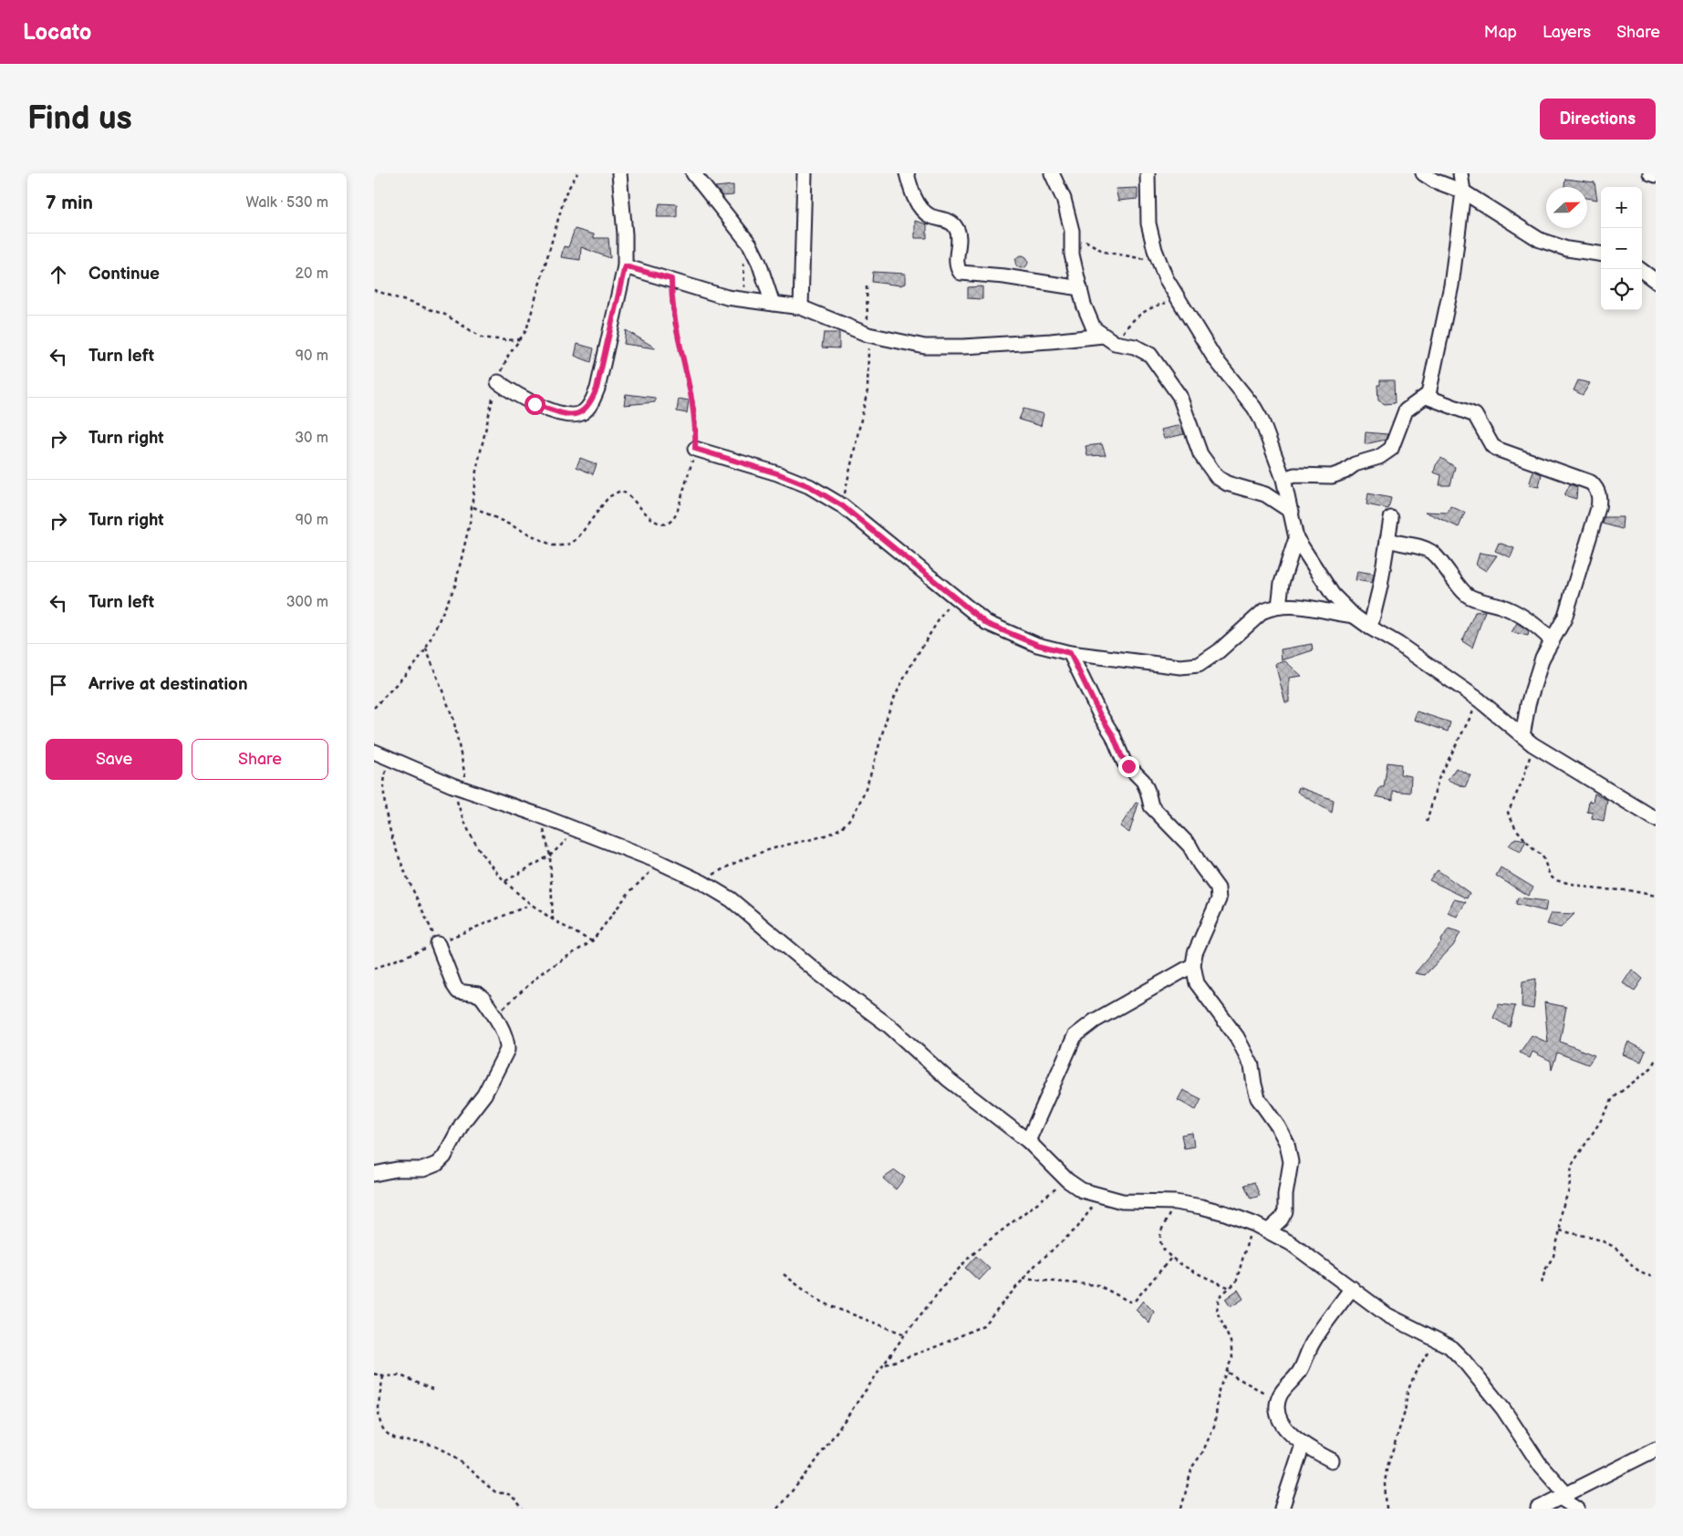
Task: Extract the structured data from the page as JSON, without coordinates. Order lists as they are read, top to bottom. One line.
{"north":"right","page":{"header":"Locato","nav":["Map","Layers","Share"],"buttons":["Directions",["Save","Share"]],"title":"Find us","heading":["7 min","Walk · 530 m"],"map_buttons":["+","−"],"list":[["Continue","20 m"],["Turn left","90 m"],["Turn right","30 m"],["Turn right","90 m"],["Turn left","300 m"],"Arrive at destination"]}}
